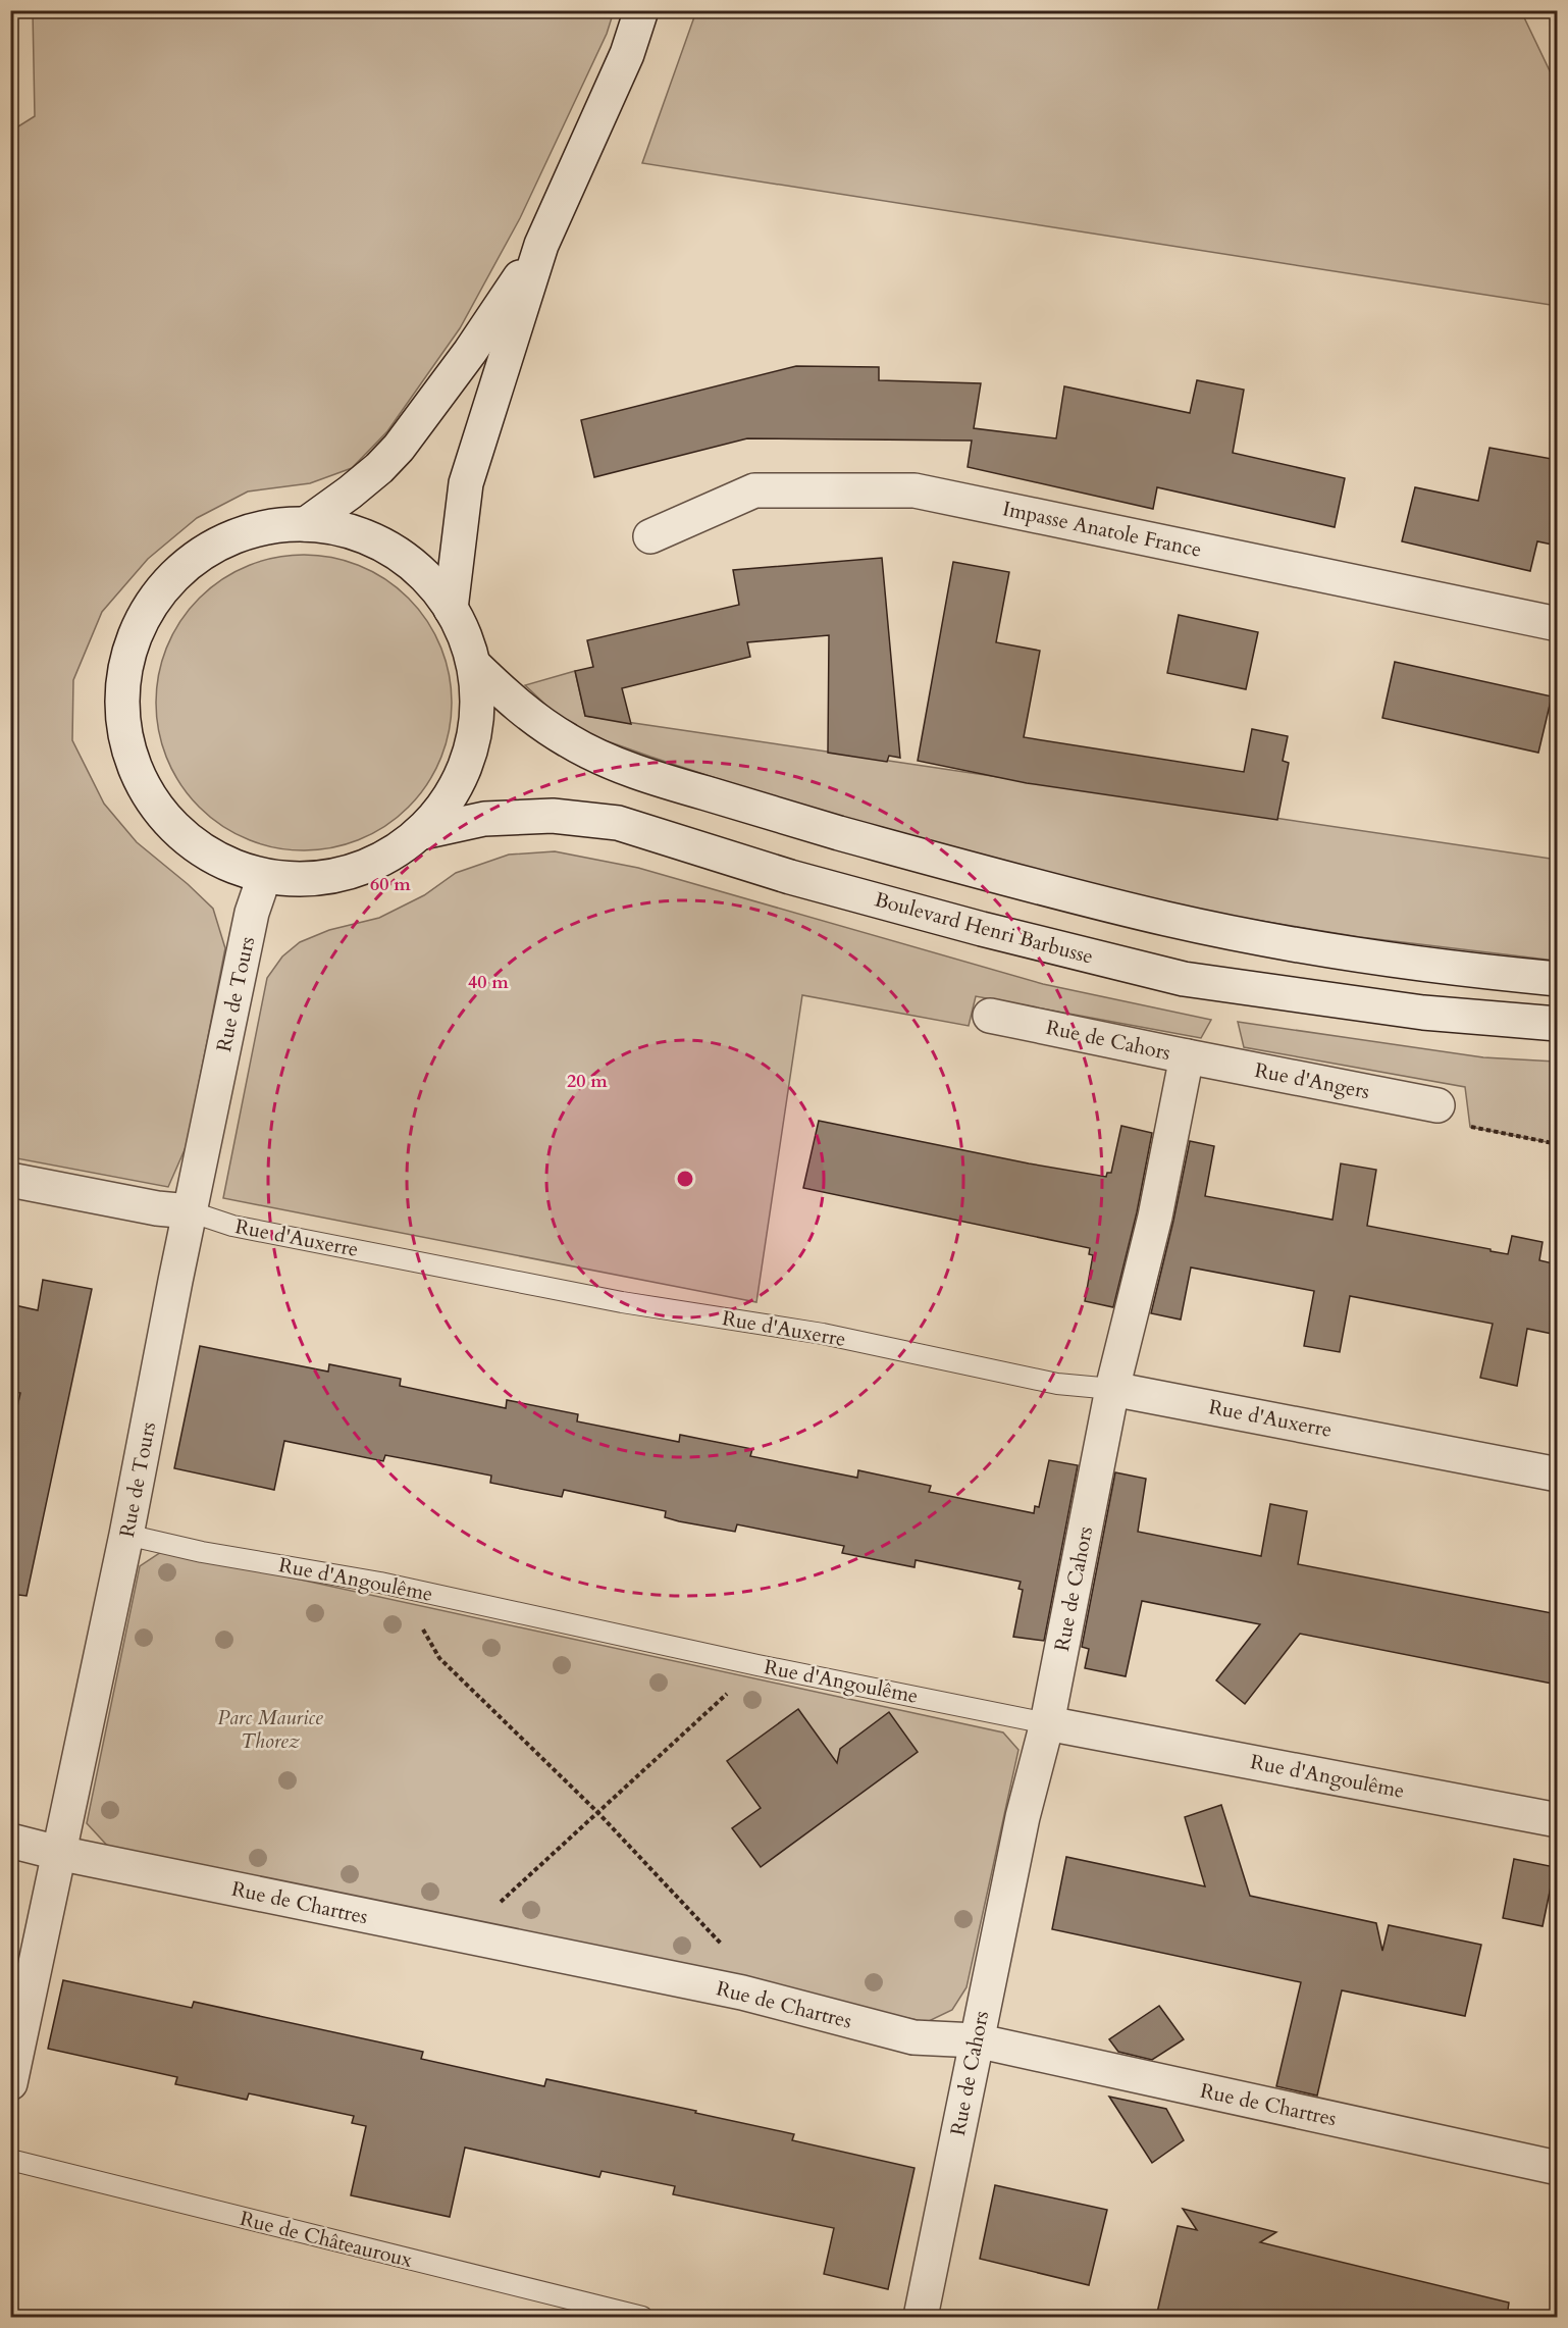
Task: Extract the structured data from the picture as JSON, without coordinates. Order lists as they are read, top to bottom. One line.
{"streets":{"street":["Impasse Anatole France","Boulevard Henri Barbusse","Rue de Tours","Rue de Cahors","Rue d'Angers","Rue d'Auxerre","Rue d'Angoulême","Rue de Chartres"],"lane":["Rue de Châteauroux"]},"crossings":[["Rue de Tours","Rue d'Auxerre"],["Rue de Tours","Rue d'Angoulême"],["Rue de Tours","Rue de Chartres"],["Rue de Cahors","Rue d'Angers"],["Rue de Cahors","Rue d'Auxerre"],["Rue de Cahors","Rue d'Angoulême"],["Rue de Cahors","Rue de Chartres"]],"parks":["Parc Maurice Thorez"],"rings":["60 m","40 m","20 m"]}
